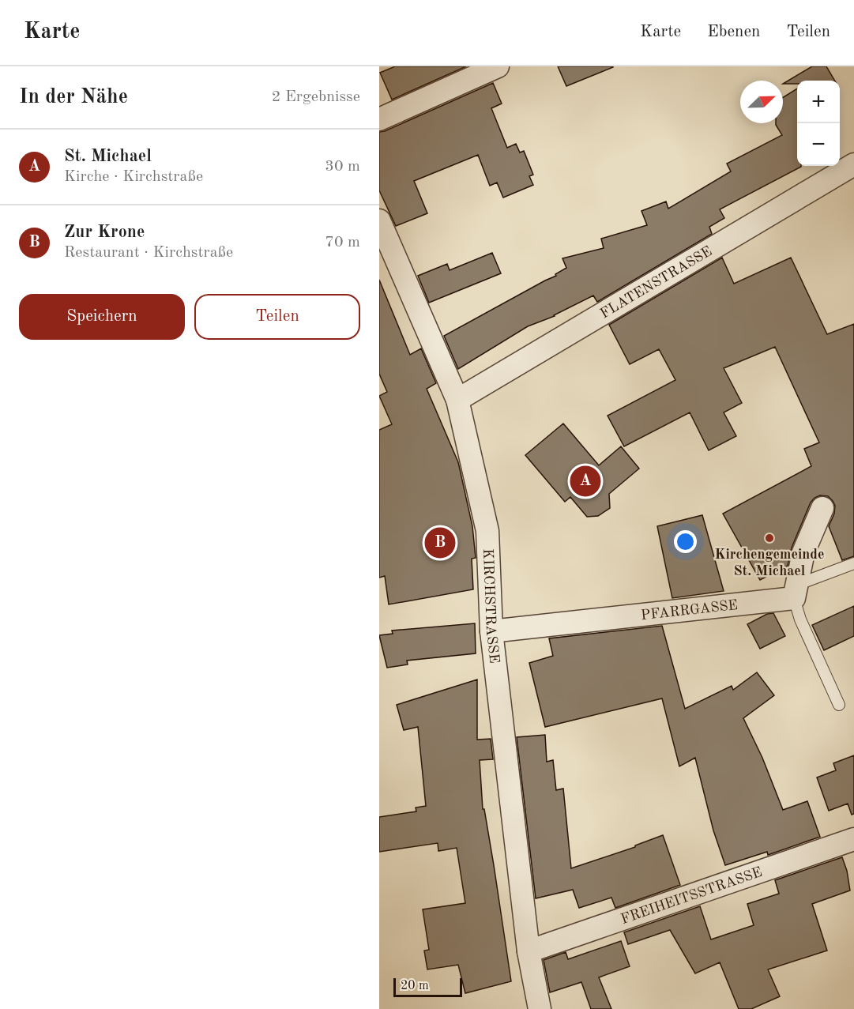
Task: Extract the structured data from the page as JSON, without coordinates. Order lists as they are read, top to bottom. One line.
{"streets":{"street":["FLATENSTRASSE","KIRCHSTRASSE","PFARRGASSE","FREIHEITSSTRASSE"]},"crossings":[["FLATENSTRASSE","KIRCHSTRASSE"],["KIRCHSTRASSE","PFARRGASSE"],["KIRCHSTRASSE","FREIHEITSSTRASSE"]],"places":["Kirchengemeinde St. Michael"],"scale_bar":"20 m","north":"top right","page":{"header":"Karte","nav":["Karte","Ebenen","Teilen"],"heading":["In der Nähe","2 Ergebnisse"],"map_buttons":["+","−"],"list":[{"mark":"A","name":"St. Michael","note":"Kirche · Kirchstraße","value":"30 m"},{"mark":"B","name":"Zur Krone","note":"Restaurant · Kirchstraße","value":"70 m"}],"buttons":["Speichern","Teilen"],"pins":["A","B"],"scale":"20 m"}}
